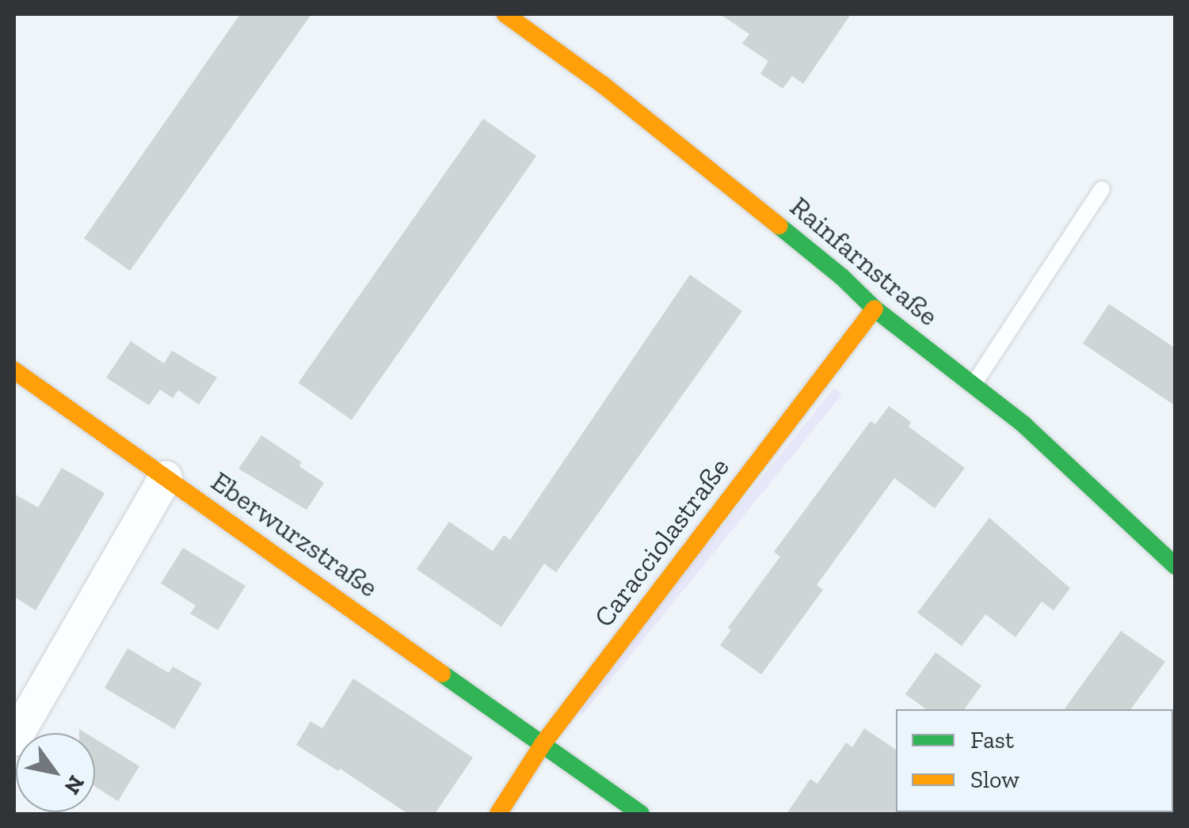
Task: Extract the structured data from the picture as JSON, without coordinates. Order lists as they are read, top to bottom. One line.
{"streets":{"street":["Rainfarnstraße","Eberwurzstraße","Caracciolastraße"]},"crossings":[["Rainfarnstraße","Caracciolastraße"],["Eberwurzstraße","Caracciolastraße"]],"legend":["Fast","Slow"],"north":"bottom right"}
